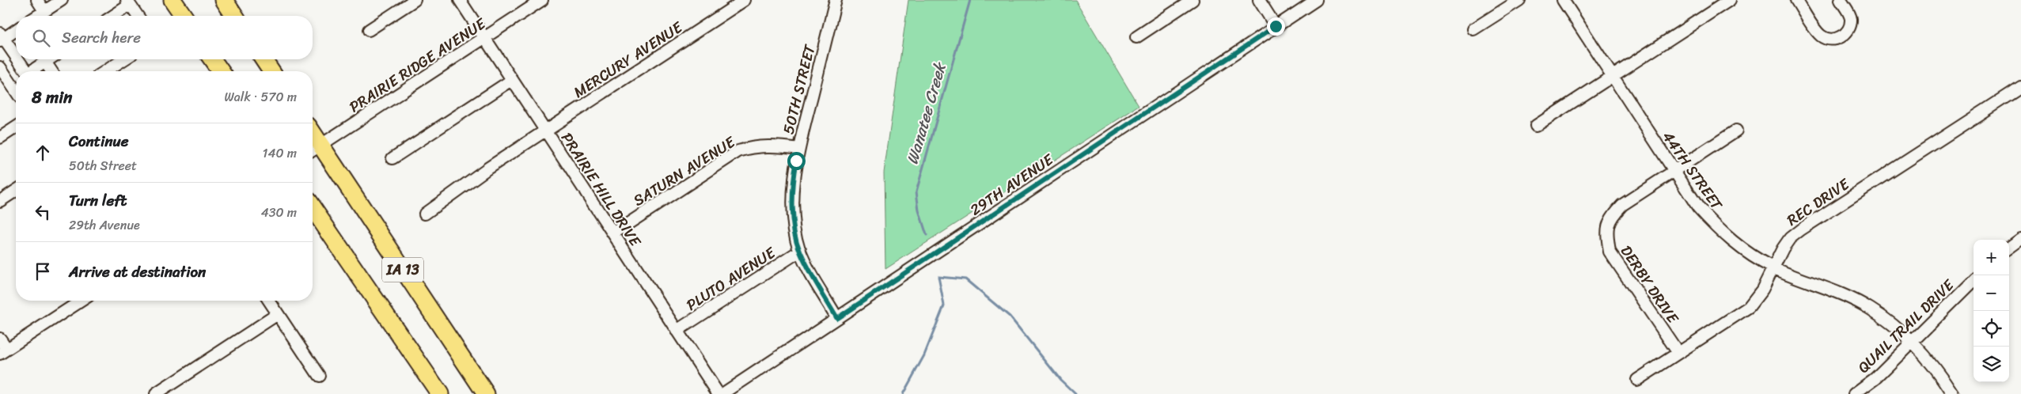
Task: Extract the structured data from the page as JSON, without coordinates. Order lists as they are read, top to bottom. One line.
{"streets":{"highway":["IA 13"],"street":["MERCURY AVENUE","PRAIRIE RIDGE AVENUE","50TH STREET","44TH STREET","SATURN AVENUE","29TH AVENUE","PRAIRIE HILL DRIVE","REC DRIVE","PLUTO AVENUE","DERBY DRIVE","QUAIL TRAIL DRIVE"]},"crossings":[["MERCURY AVENUE","PRAIRIE HILL DRIVE"],["PRAIRIE RIDGE AVENUE","PRAIRIE HILL DRIVE"],["PRAIRIE RIDGE AVENUE","IA 13"],["50TH STREET","SATURN AVENUE"],["50TH STREET","29TH AVENUE"],["50TH STREET","PLUTO AVENUE"],["44TH STREET","REC DRIVE"],["44TH STREET","DERBY DRIVE"],["44TH STREET","QUAIL TRAIL DRIVE"],["SATURN AVENUE","PRAIRIE HILL DRIVE"],["PRAIRIE HILL DRIVE","PLUTO AVENUE"],["REC DRIVE","DERBY DRIVE"]],"water":["Wanatee Creek"],"page":{"search":"Search here","heading":["8 min","Walk · 570 m"],"list":[["Continue","50th Street","140 m"],["Turn left","29th Avenue","430 m"],"Arrive at destination"],"map_buttons":["+","−"]}}
